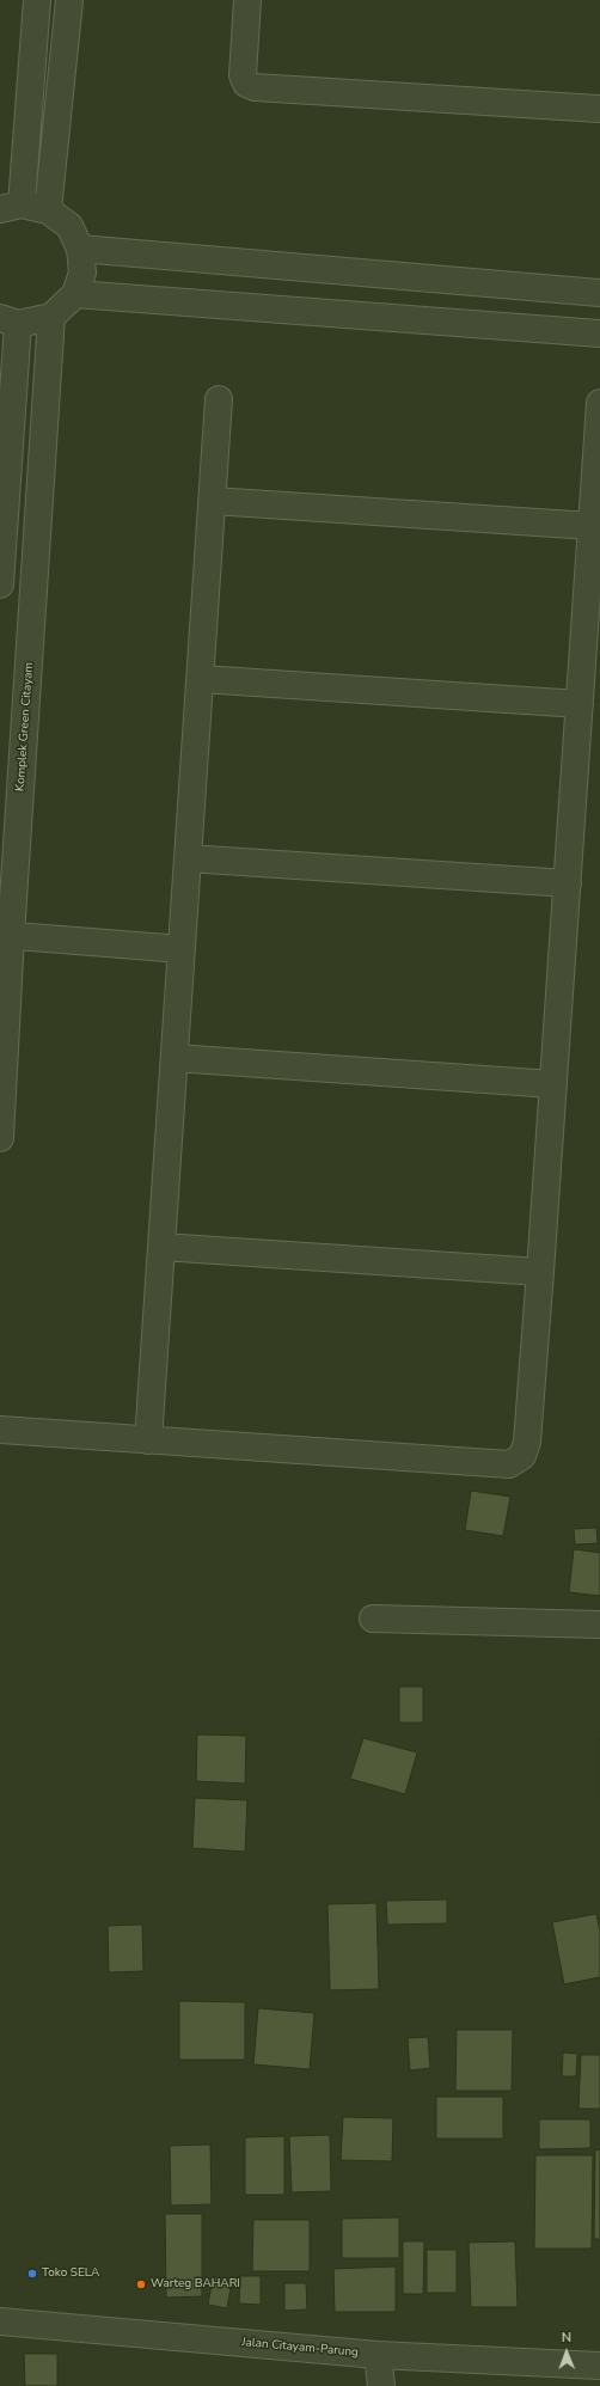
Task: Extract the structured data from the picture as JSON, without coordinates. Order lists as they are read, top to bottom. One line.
{"streets":{"street":["Komplek Green Citayam","Jalan Citayam-Parung"]},"places":["Toko SELA","Warteg BAHARI"],"north":"top"}
